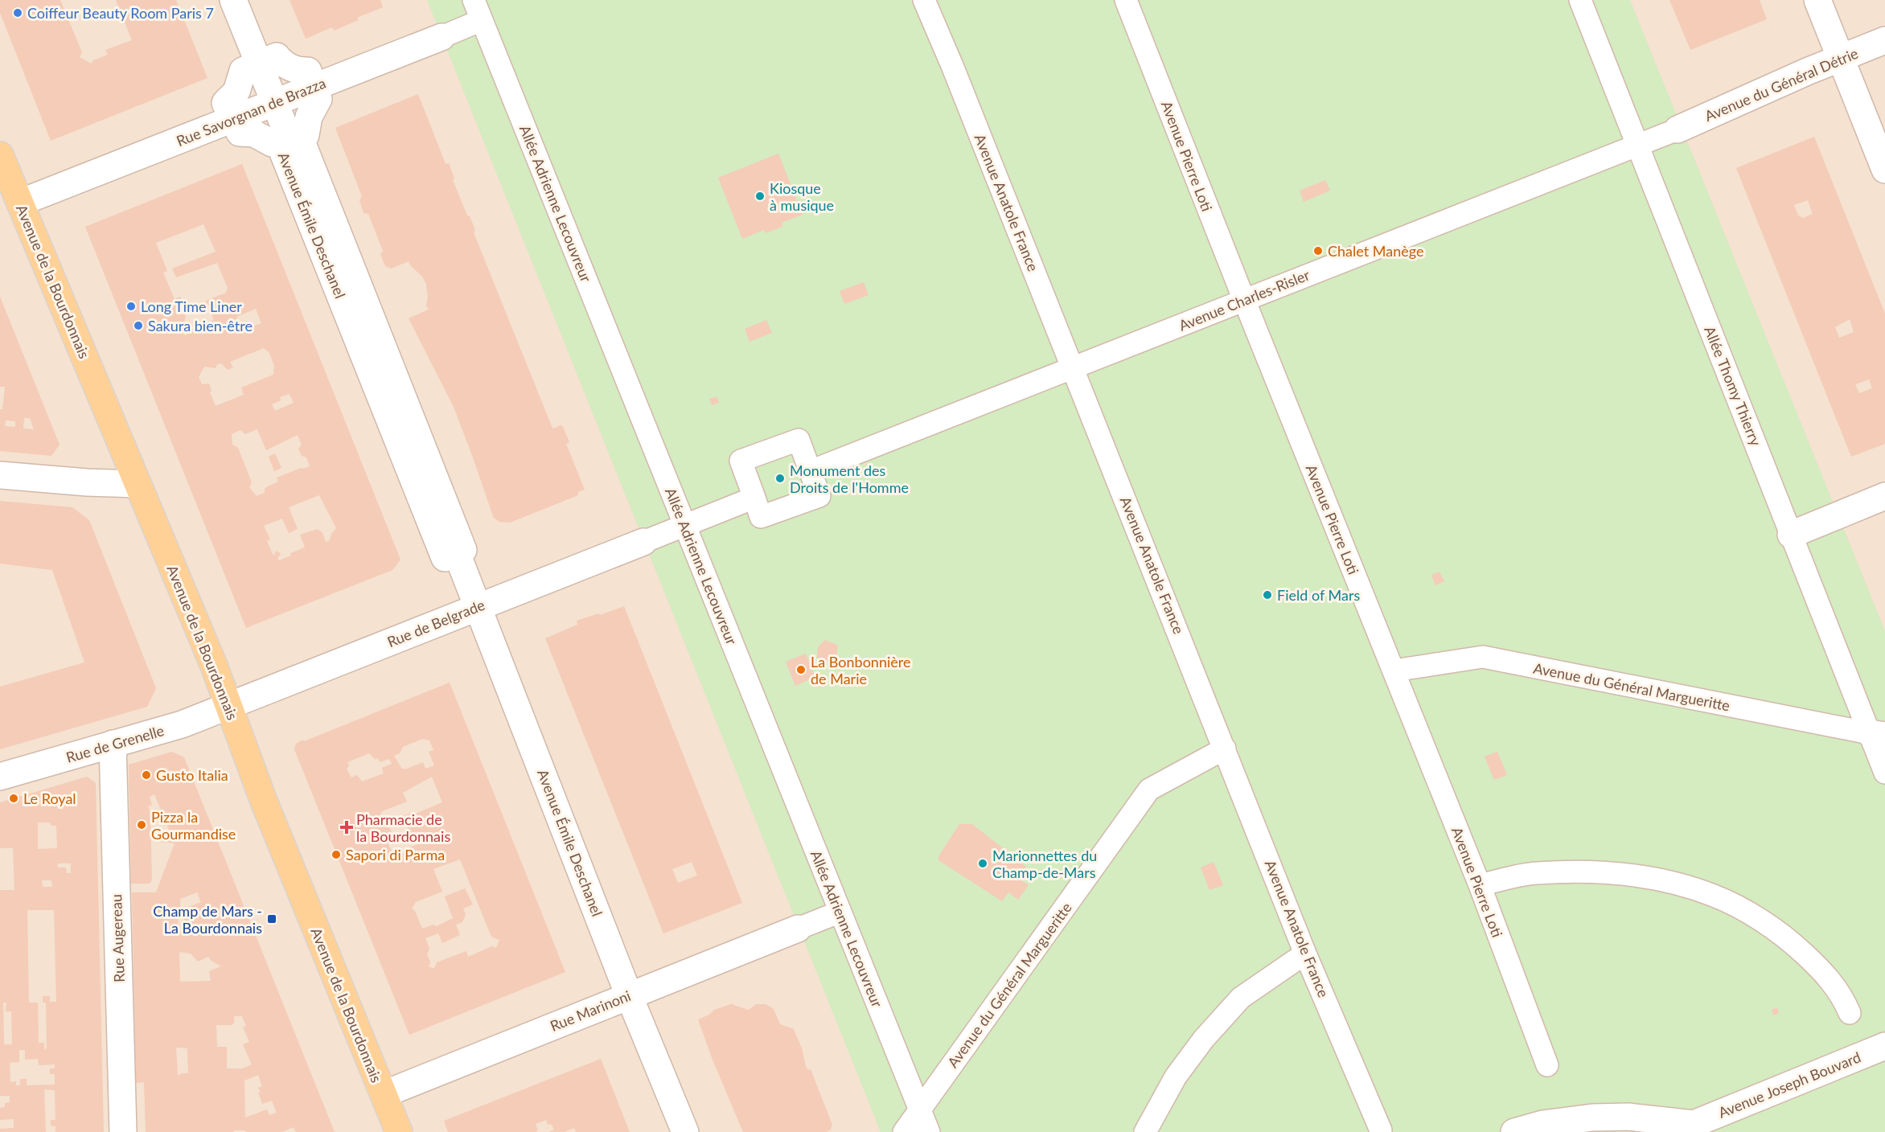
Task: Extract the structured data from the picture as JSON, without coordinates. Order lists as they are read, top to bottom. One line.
{"streets":{"main road":["Avenue de la Bourdonnais"],"street":["Avenue du Général Détrie","Rue Savorgnan de Brazza","Avenue Pierre Loti","Avenue Anatole France","Allée Adrienne Lecouvreur","Avenue Émile Deschanel","Avenue Charles-Risler","Allée Thomy Thierry","Rue de Belgrade","Avenue du Général Margueritte","Rue de Grenelle","Rue Augereau","Rue Marinoni","Avenue Joseph Bouvard"]},"crossings":[["Avenue du Général Détrie","Avenue Charles-Risler"],["Rue Savorgnan de Brazza","Allée Adrienne Lecouvreur"],["Rue Savorgnan de Brazza","Avenue Émile Deschanel"],["Rue Savorgnan de Brazza","Avenue de la Bourdonnais"],["Avenue Pierre Loti","Avenue Charles-Risler"],["Avenue Pierre Loti","Avenue du Général Margueritte"],["Avenue Anatole France","Avenue Charles-Risler"],["Avenue Anatole France","Avenue du Général Margueritte"],["Allée Adrienne Lecouvreur","Avenue du Général Margueritte"],["Avenue Émile Deschanel","Rue de Belgrade"],["Avenue Émile Deschanel","Rue Marinoni"],["Avenue de la Bourdonnais","Rue de Belgrade"],["Avenue de la Bourdonnais","Rue de Grenelle"],["Avenue de la Bourdonnais","Rue Marinoni"],["Avenue Charles-Risler","Allée Thomy Thierry"],["Allée Thomy Thierry","Avenue du Général Margueritte"],["Rue de Belgrade","Rue de Grenelle"],["Rue de Grenelle","Rue Augereau"]],"places":{"other":["Coiffeur Beauty Room Paris 7","Kiosque à musique","Chalet Manège","Long Time Liner","Sakura bien-être","Monument des Droits de l'Homme","Field of Mars","La Bonbonnière de Marie","Gusto Italia","Le Royal","Pizza la Gourmandise","Sapori di Parma","Marionnettes du Champ-de-Mars"],"health":["Pharmacie de la Bourdonnais"],"transit":["Champ de Mars - La Bourdonnais"]}}
